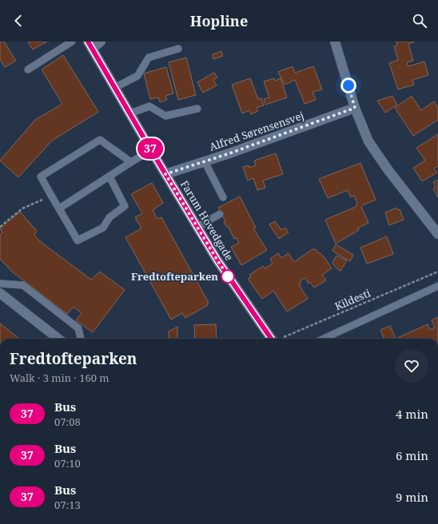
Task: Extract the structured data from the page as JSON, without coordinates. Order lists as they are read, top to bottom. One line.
{"streets":{"street":["Alfred Sørensensvej","Farum Hovedgade"],"path":["Kildesti"]},"crossings":[["Alfred Sørensensvej","Farum Hovedgade"]],"places":["Fredtofteparken"],"lines":["bus line 37"],"page":{"header":"Hopline","on_map":"37","heading":["Fredtofteparken","Walk · 3 min · 160 m"],"list":[{"mark":"37","name":"Bus","note":"07:08","value":"4 min"},{"mark":"37","name":"Bus","note":"07:10","value":"6 min"},{"mark":"37","name":"Bus","note":"07:13","value":"9 min"}]}}
